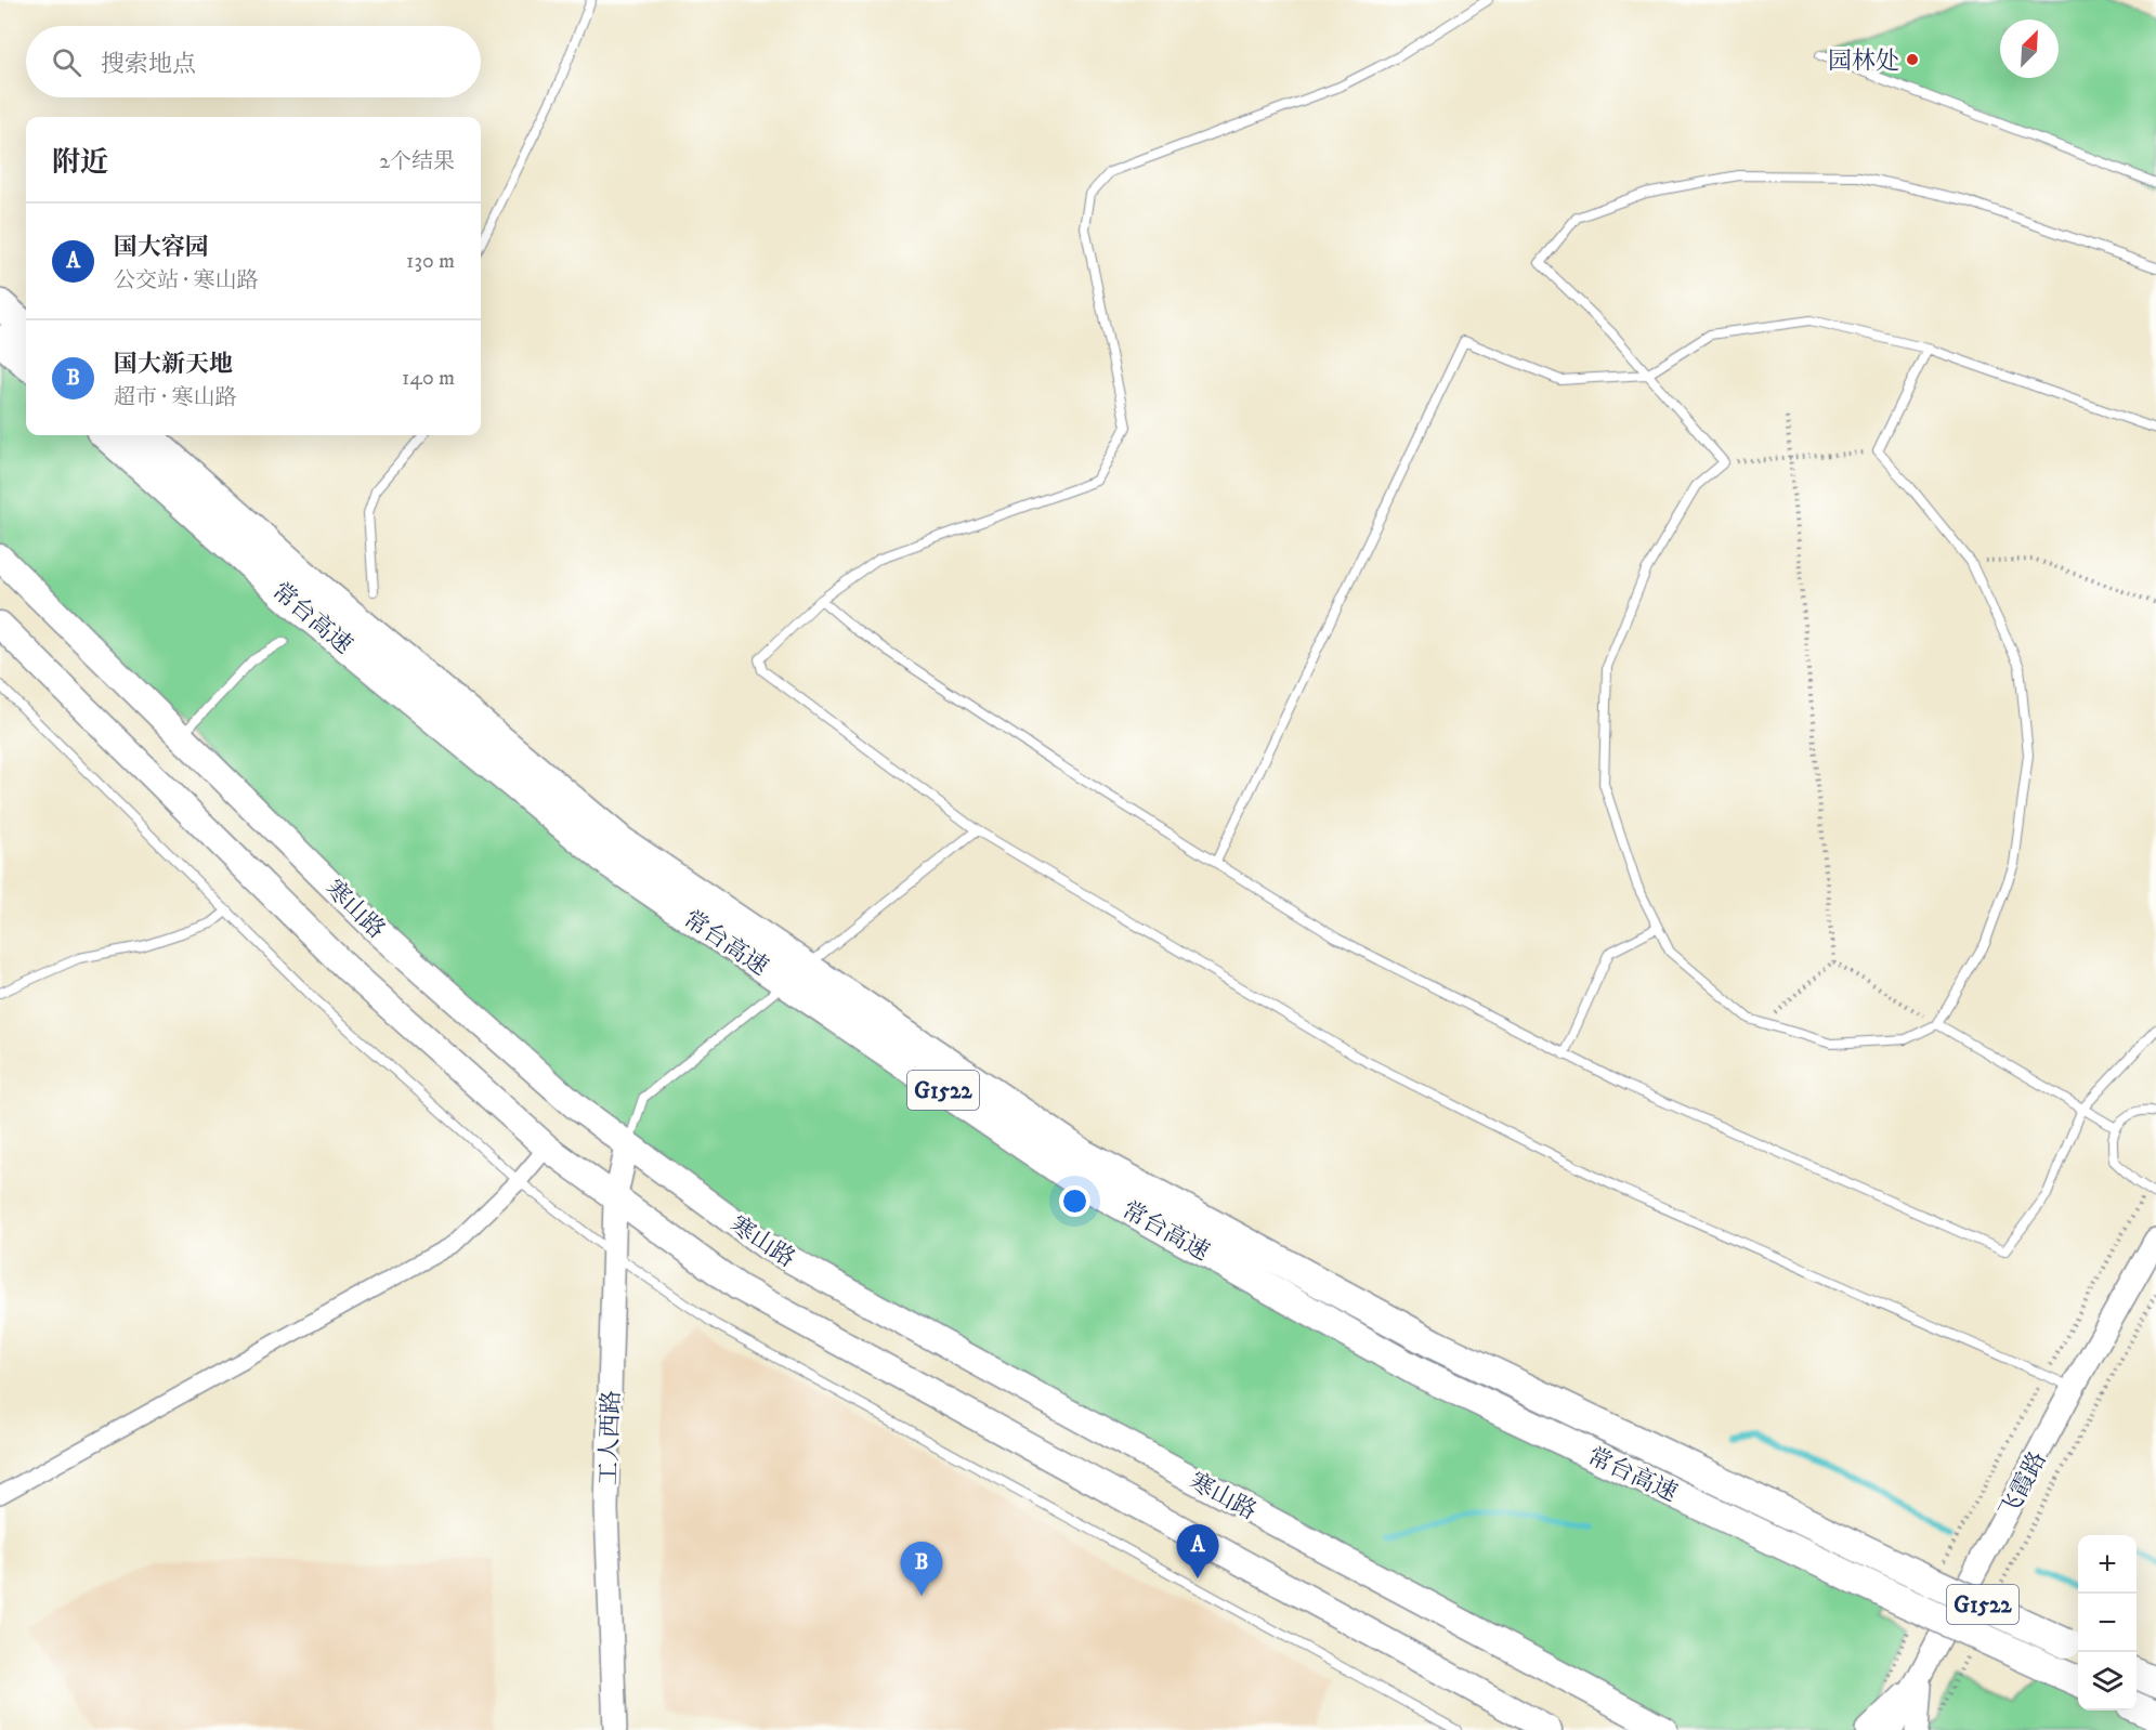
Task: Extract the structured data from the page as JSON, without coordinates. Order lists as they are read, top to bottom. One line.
{"streets":{"highway":["常台高速","G1522"],"main road":["寒山路","工人西路","飞霞路"]},"crossings":[["寒山路","工人西路"]],"places":["园林处"],"north":"top right","page":{"search":"搜索地点","heading":["附近","2个结果"],"list":[{"mark":"A","name":"国大容园","note":"公交站 · 寒山路","value":"130 m"},{"mark":"B","name":"国大新天地","note":"超市 · 寒山路","value":"140 m"}],"pins":["A","B"],"map_buttons":["+","−"]}}
